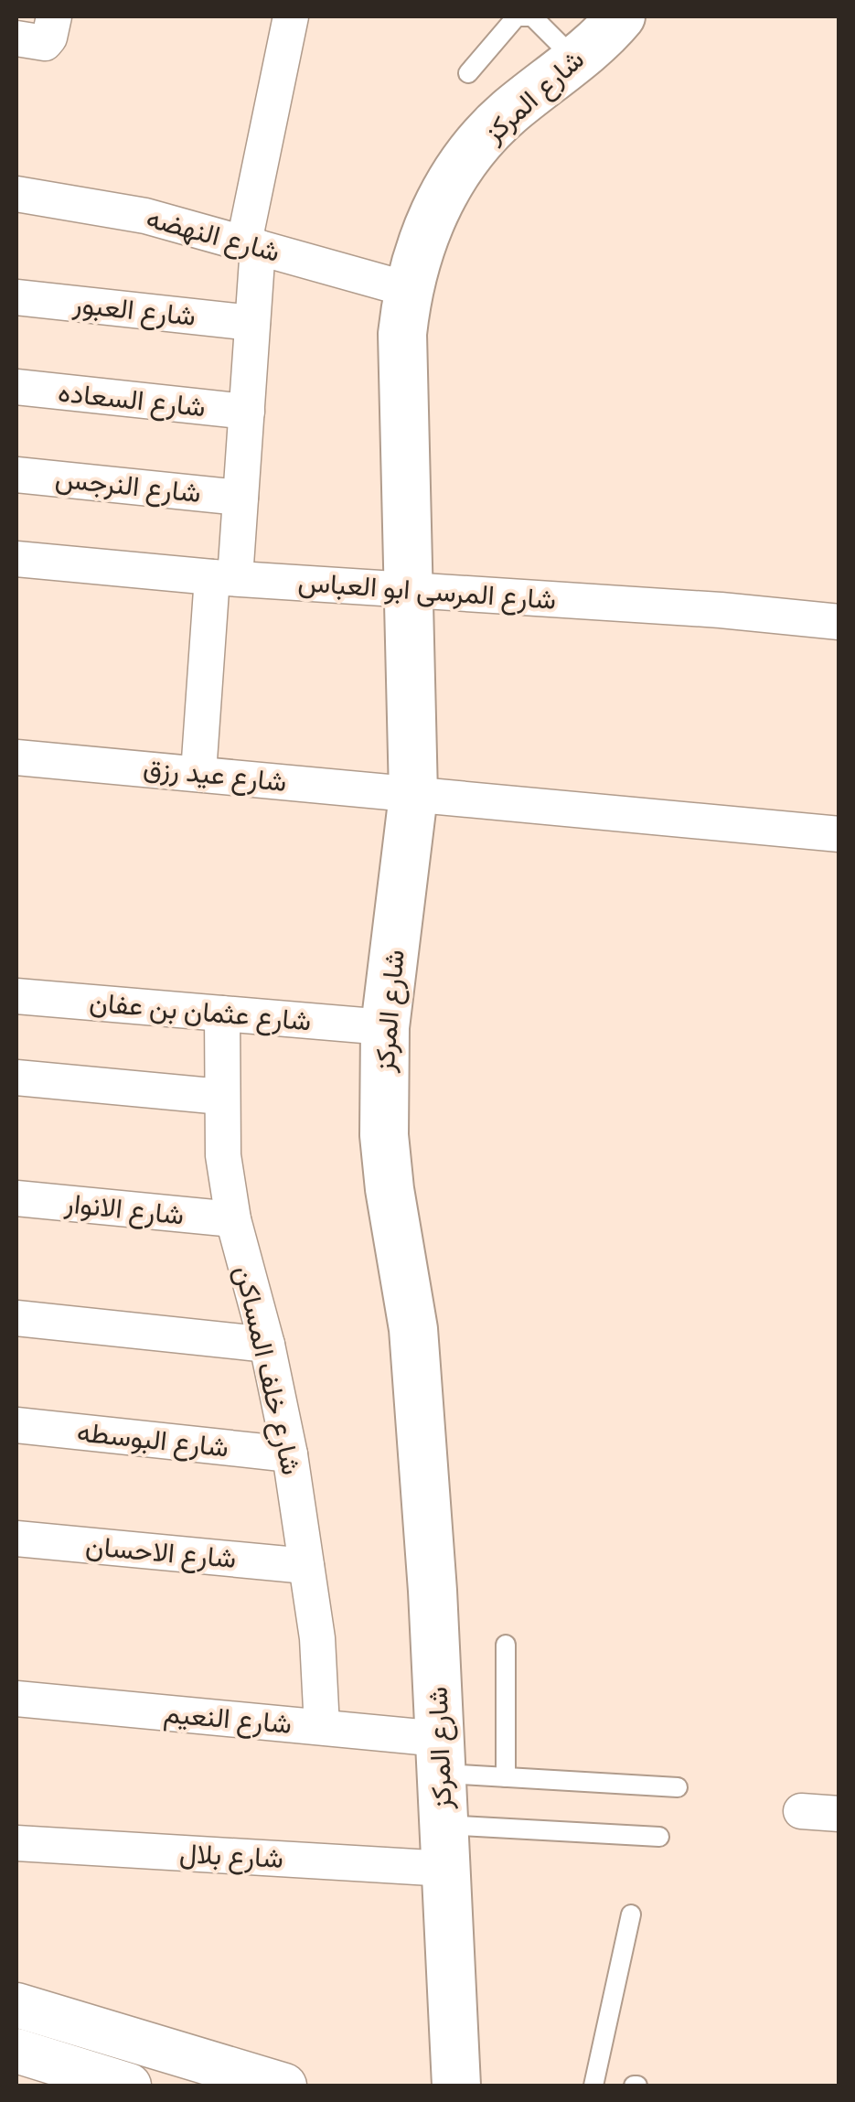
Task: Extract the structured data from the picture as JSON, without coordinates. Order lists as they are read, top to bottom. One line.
{"streets":{"main road":["شارع المركز"],"street":["شارع النهضه","شارع العبور","شارع السعاده","شارع النرجس","شارع المرسى ابو العباس","شارع عيد رزق","شارع عثمان بن عفان","شارع الانوار","شارع خلف المساكن","شارع البوسطه","شارع الاحسان","شارع النعيم","شارع بلال"]},"crossings":[["شارع المركز","شارع النهضه"],["شارع المركز","شارع المرسى ابو العباس"],["شارع المركز","شارع عيد رزق"],["شارع المركز","شارع عثمان بن عفان"],["شارع المركز","شارع النعيم"],["شارع المركز","شارع بلال"],["شارع عثمان بن عفان","شارع خلف المساكن"],["شارع الانوار","شارع خلف المساكن"],["شارع خلف المساكن","شارع البوسطه"],["شارع خلف المساكن","شارع الاحسان"],["شارع خلف المساكن","شارع النعيم"]]}
